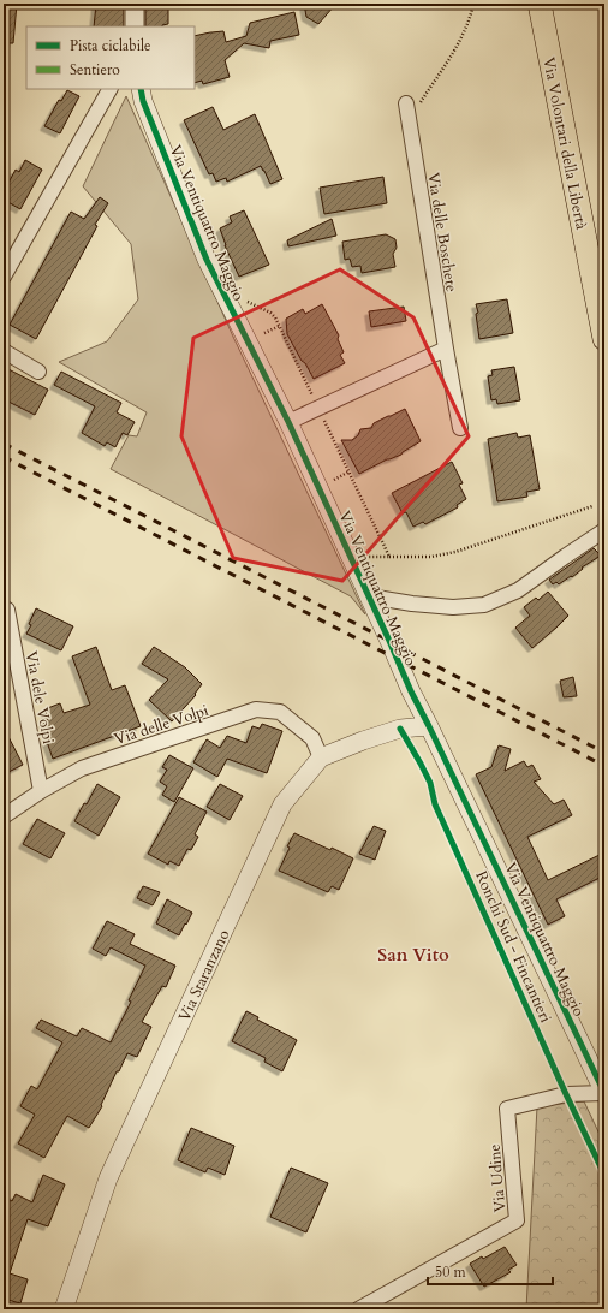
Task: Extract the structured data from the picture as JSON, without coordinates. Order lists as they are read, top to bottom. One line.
{"streets":{"main road":["Via Volontari della Libertà"],"street":["Via Ventiquattro Maggio","Via delle Boschete","Via dele Volpi","Via delle Volpi","Via Staranzano","Via Udine"],"cycle path":["Ronchi Sud - Fincantieri"]},"crossings":[["Via Ventiquattro Maggio","Via Staranzano"],["Via Ventiquattro Maggio","Via Udine"],["Via dele Volpi","Via delle Volpi"],["Via delle Volpi","Via Staranzano"]],"districts":["San Vito"],"legend":["Pista ciclabile","Sentiero"],"scale_bar":"50 m"}
